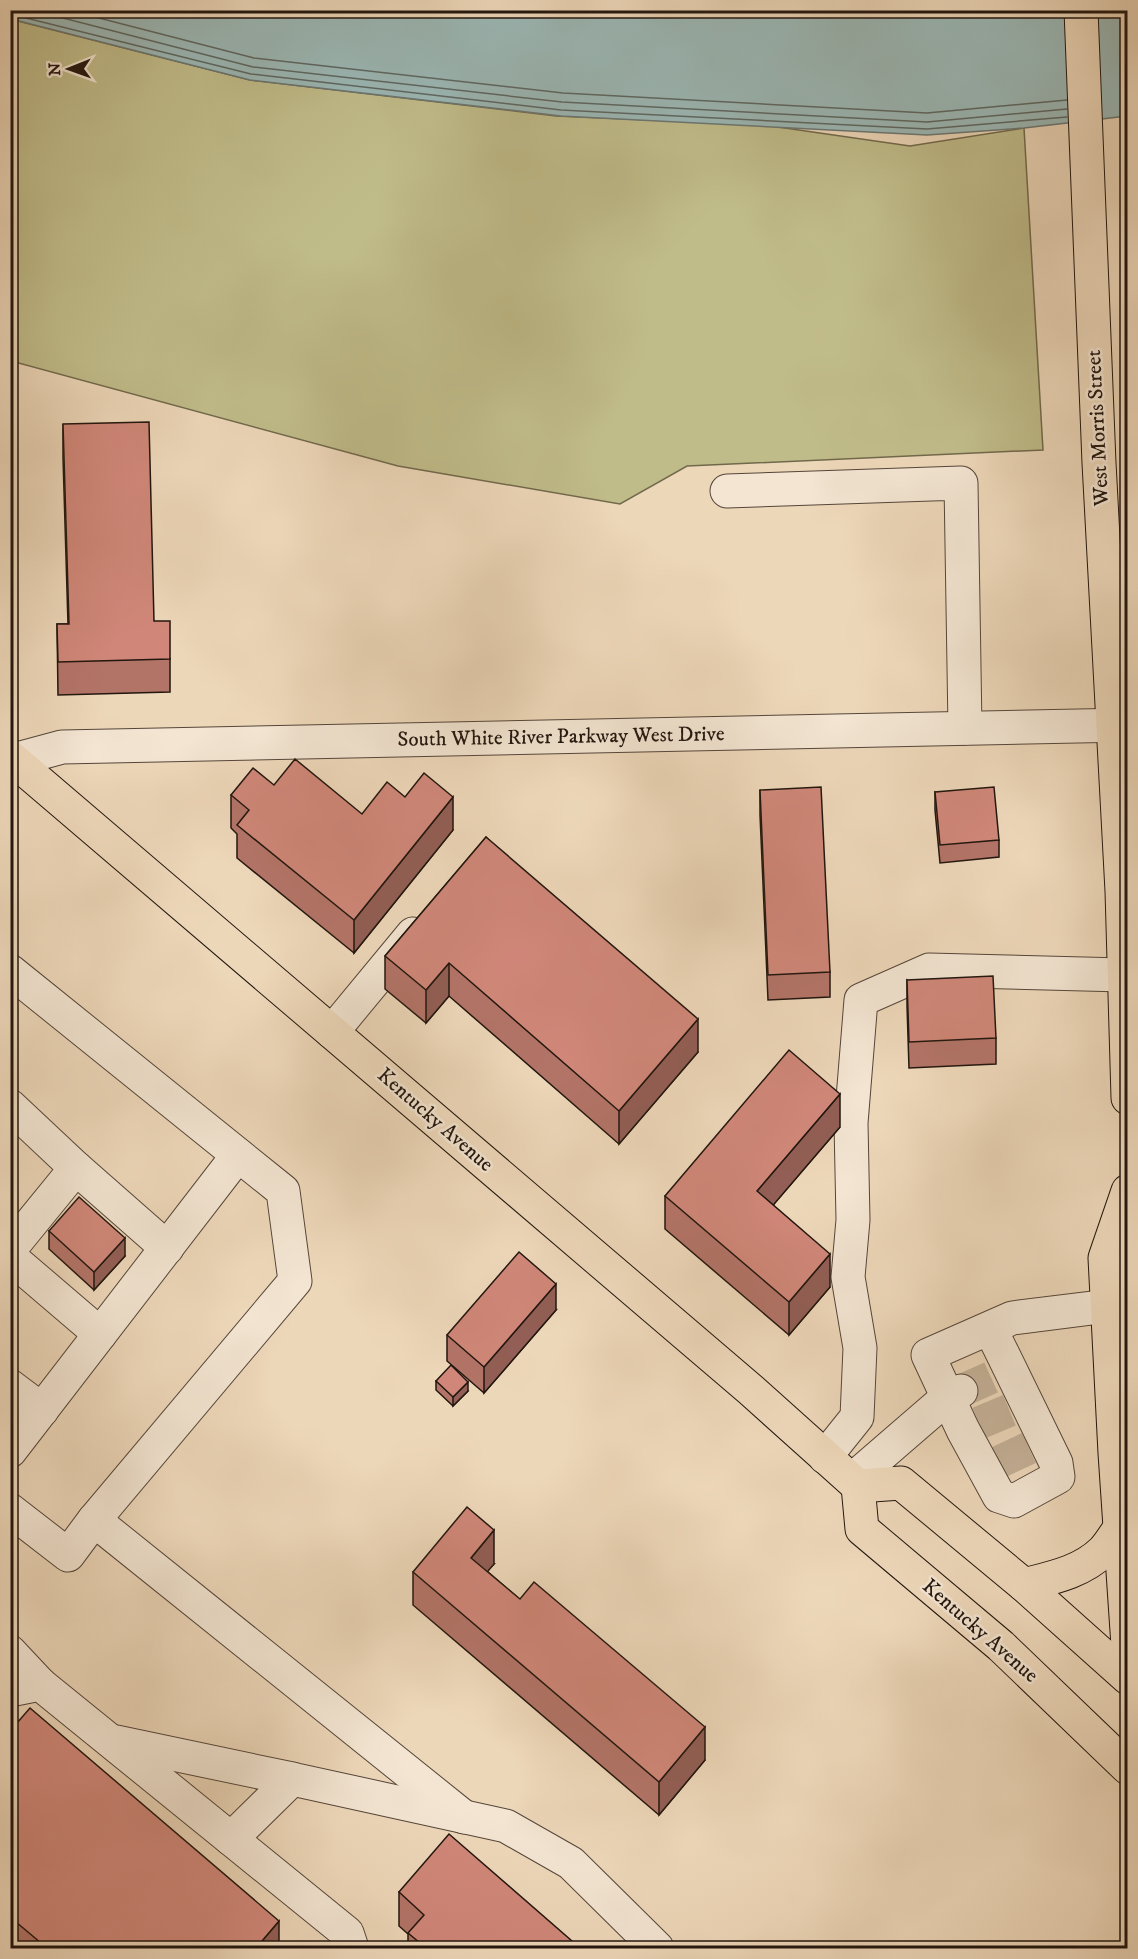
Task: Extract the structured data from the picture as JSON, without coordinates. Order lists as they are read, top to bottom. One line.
{"streets":{"main road":["West Morris Street","Kentucky Avenue"],"street":["South White River Parkway West Drive"]},"crossings":[["West Morris Street","South White River Parkway West Drive"],["South White River Parkway West Drive","Kentucky Avenue"]],"north":"left"}
